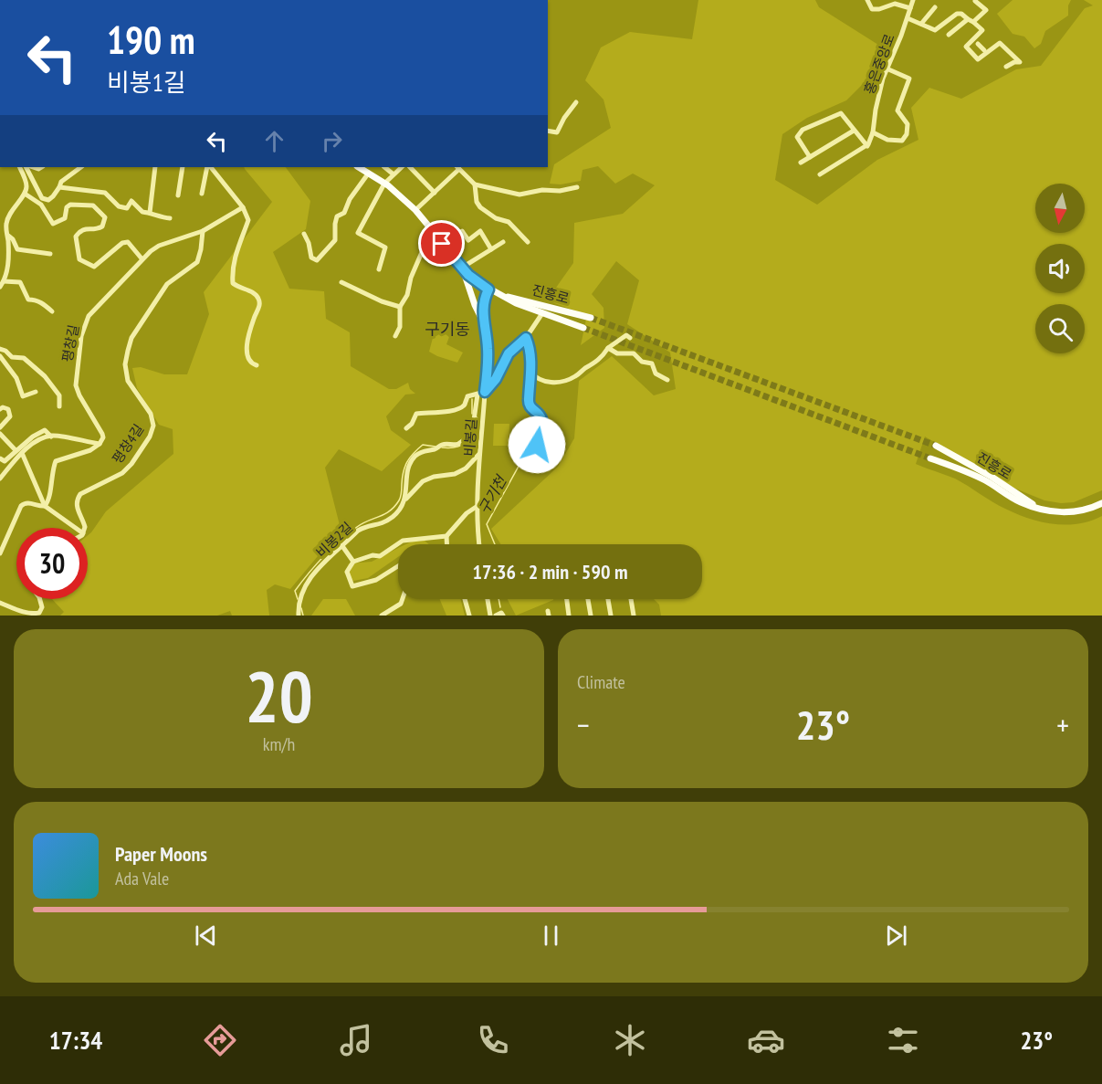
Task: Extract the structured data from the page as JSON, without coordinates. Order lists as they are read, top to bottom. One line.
{"streets":{"main road":["진흥로"],"street":["홍은중앙로","평창길","비봉길","평창4길","비봉2길"]},"crossings":[["평창길","평창4길"],["비봉길","비봉2길"]],"districts":["구기동"],"water":["구기천"],"north":"bottom","page":{"turn":["190 m","비봉1길"],"limit":"30","trip":"17:36 · 2 min · 590 m","tile":[["20","km/h"],"Climate"],"heat":["−","23°","+"],"song":["Paper Moons","Ada Vale"],"tabs":["17:34","23°"]}}
